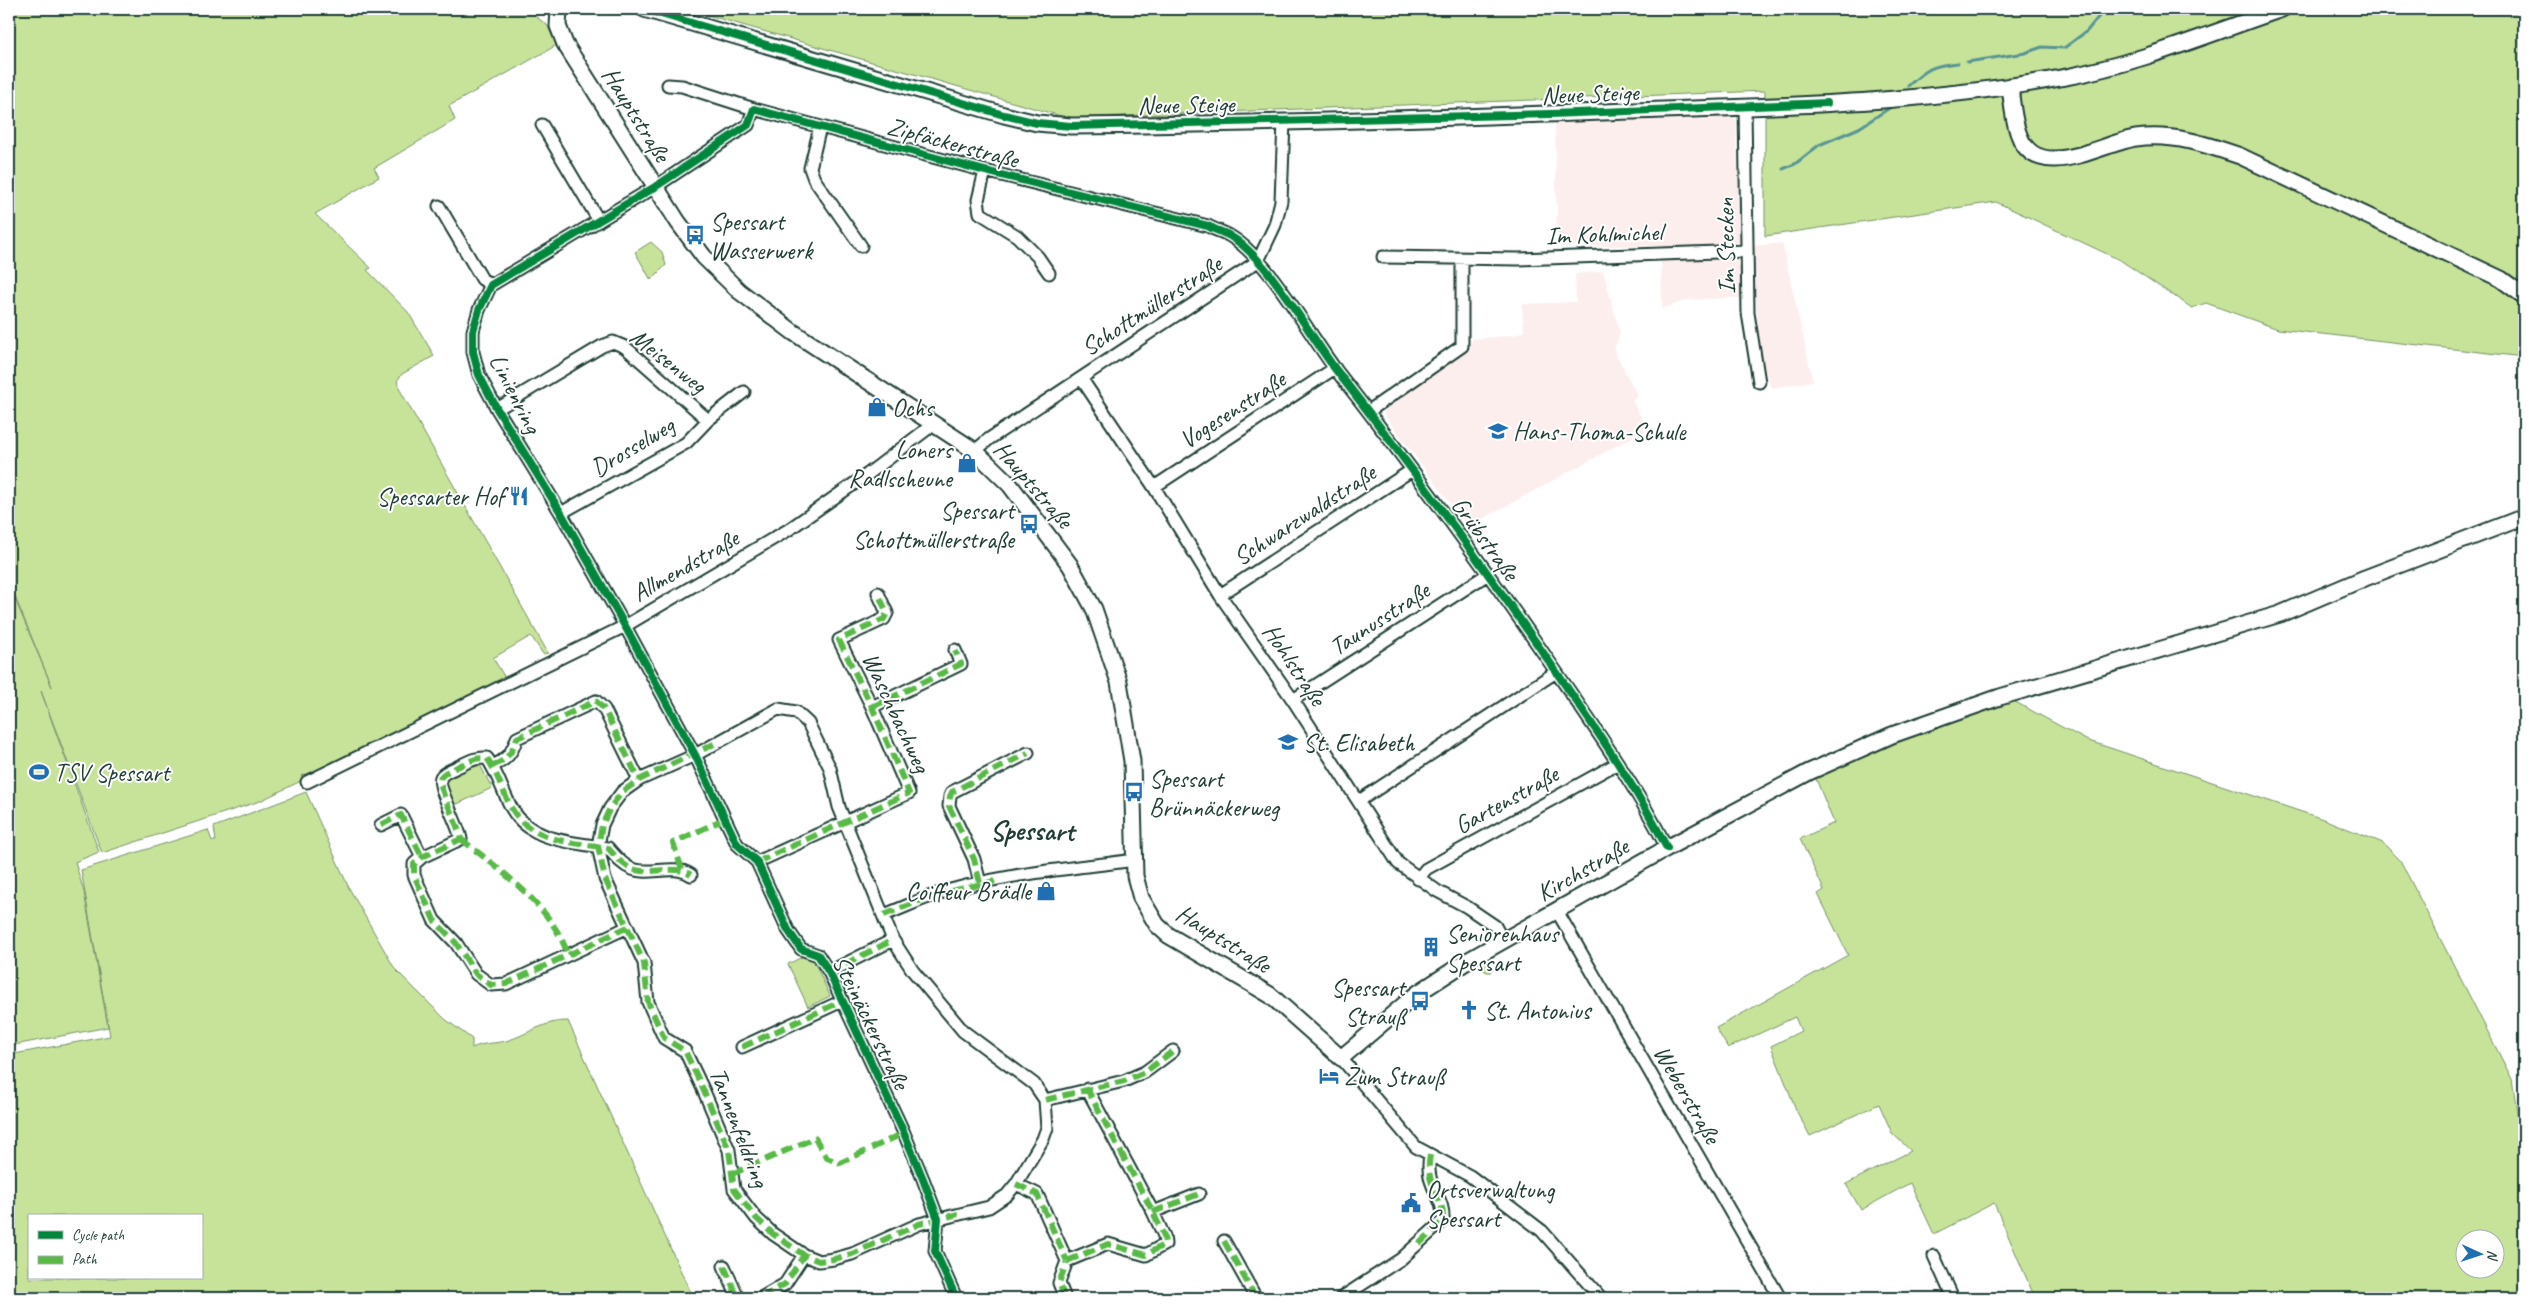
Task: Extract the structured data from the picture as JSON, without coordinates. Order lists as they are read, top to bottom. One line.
{"streets":{"street":["Neue Steige","Hauptstraße","Zipfäckerstraße","Im Kohlmichel","Im Stecken","Schottmüllerstraße","Meisenweg","Linienring","Vogesenstraße","Drosselweg","Schwarzwaldstraße","Grübstraße","Allmendstraße","Taunusstraße","Hohlstraße","Waschbachweg","Gartenstraße","Kirchstraße","Steinäckerstraße","Weberstraße","Tannenfeldring"]},"crossings":[["Neue Steige","Im Stecken"],["Neue Steige","Schottmüllerstraße"],["Hauptstraße","Schottmüllerstraße"],["Hauptstraße","Allmendstraße"],["Hauptstraße","Kirchstraße"],["Zipfäckerstraße","Schottmüllerstraße"],["Zipfäckerstraße","Grübstraße"],["Im Kohlmichel","Im Stecken"],["Schottmüllerstraße","Grübstraße"],["Schottmüllerstraße","Hohlstraße"],["Meisenweg","Linienring"],["Meisenweg","Drosselweg"],["Linienring","Drosselweg"],["Linienring","Allmendstraße"],["Linienring","Steinäckerstraße"],["Vogesenstraße","Grübstraße"],["Vogesenstraße","Hohlstraße"],["Schwarzwaldstraße","Grübstraße"],["Schwarzwaldstraße","Hohlstraße"],["Grübstraße","Taunusstraße"],["Grübstraße","Gartenstraße"],["Grübstraße","Kirchstraße"],["Allmendstraße","Steinäckerstraße"],["Taunusstraße","Hohlstraße"],["Hohlstraße","Gartenstraße"],["Hohlstraße","Kirchstraße"],["Waschbachweg","Tannenfeldring"],["Kirchstraße","Weberstraße"],["Steinäckerstraße","Tannenfeldring"]],"districts":["Spessart"],"places":{"bus stop":["Spessart Wasserwerk","Spessart Schottmüllerstraße","Spessart Brünnäckerweg","Spessart Strauß"],"shop":["Ochs","Loners Radlscheune","Coiffeur Brädle"],"school or university":["Hans-Thoma-Schule","St. Elisabeth"],"restaurant":["Spessarter Hof"],"sports":["TSV Spessart"],"building":["Seniorenhaus Spessart"],"church":["St. Antonius"],"hotel":["Zum Strauß"],"public building":["Ortsverwaltung Spessart"]},"legend":["Cycle path","Path"],"north":"right"}
